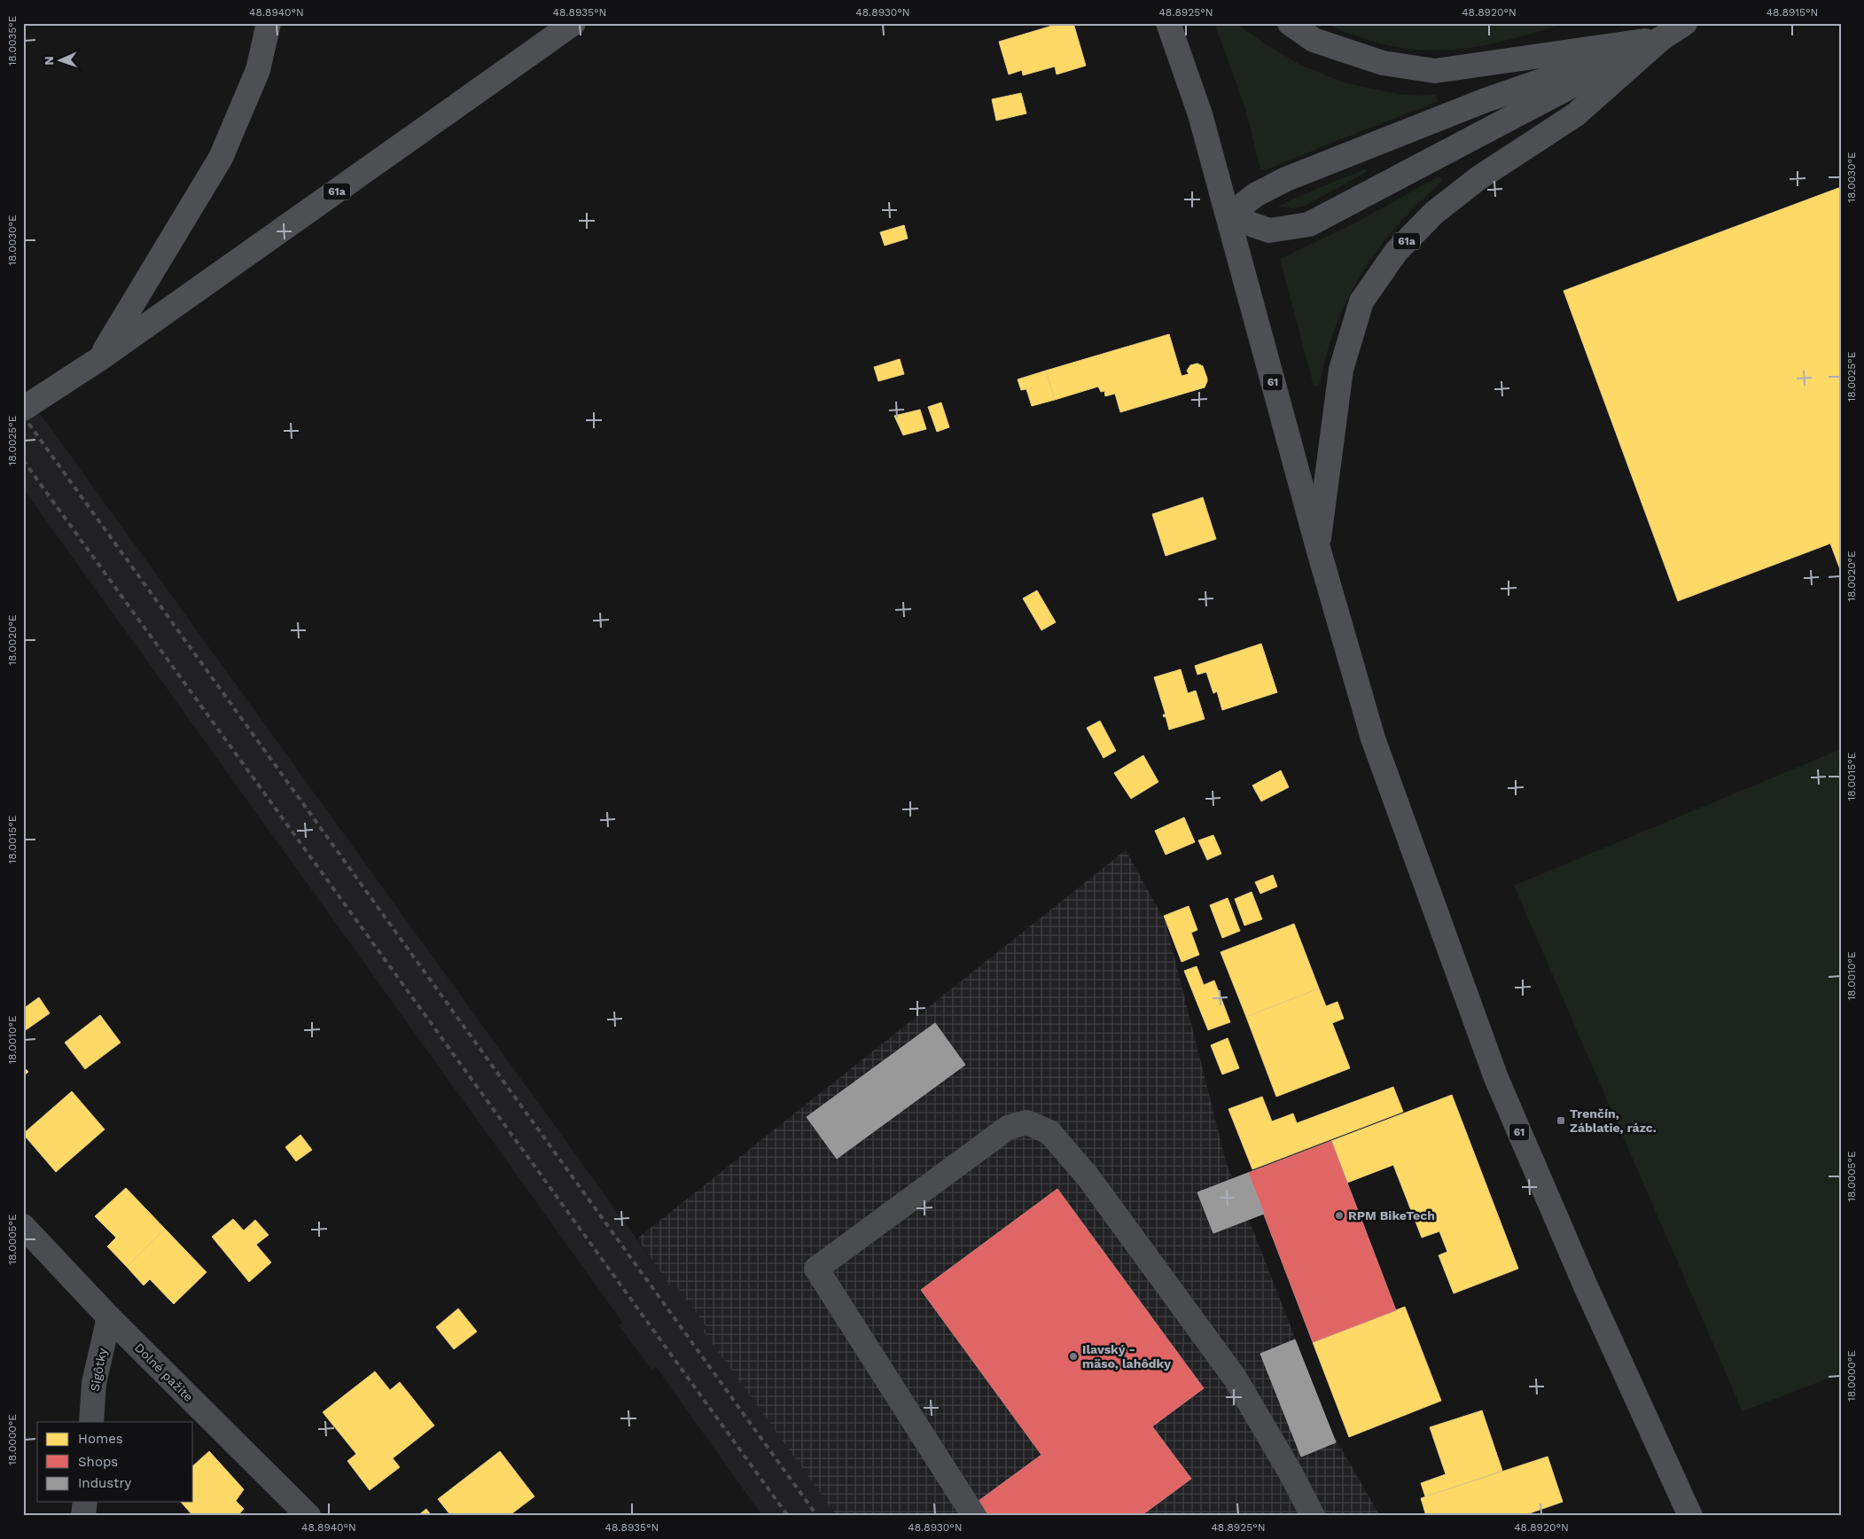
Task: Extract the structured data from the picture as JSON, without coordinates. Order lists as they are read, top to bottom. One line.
{"streets":{"main road":["61a","61"],"street":["Sigôtky","Dolné pažite"]},"crossings":[["61a","61"],["Sigôtky","Dolné pažite"]],"places":{"transit":["Trenčín, Záblatie, rázc."],"other":["RPM BikeTech","Ilavský - mäso, lahôdky"]},"legend":["Homes","Shops","Industry"],"north":"left","coordinates":["48.8940°N","48.8935°N","48.8930°N","48.8925°N","48.8920°N","48.8915°N","18.0035°E","18.0030°E","18.0025°E","18.0020°E","18.0015°E","18.0010°E","18.0005°E","18.0000°E"]}
